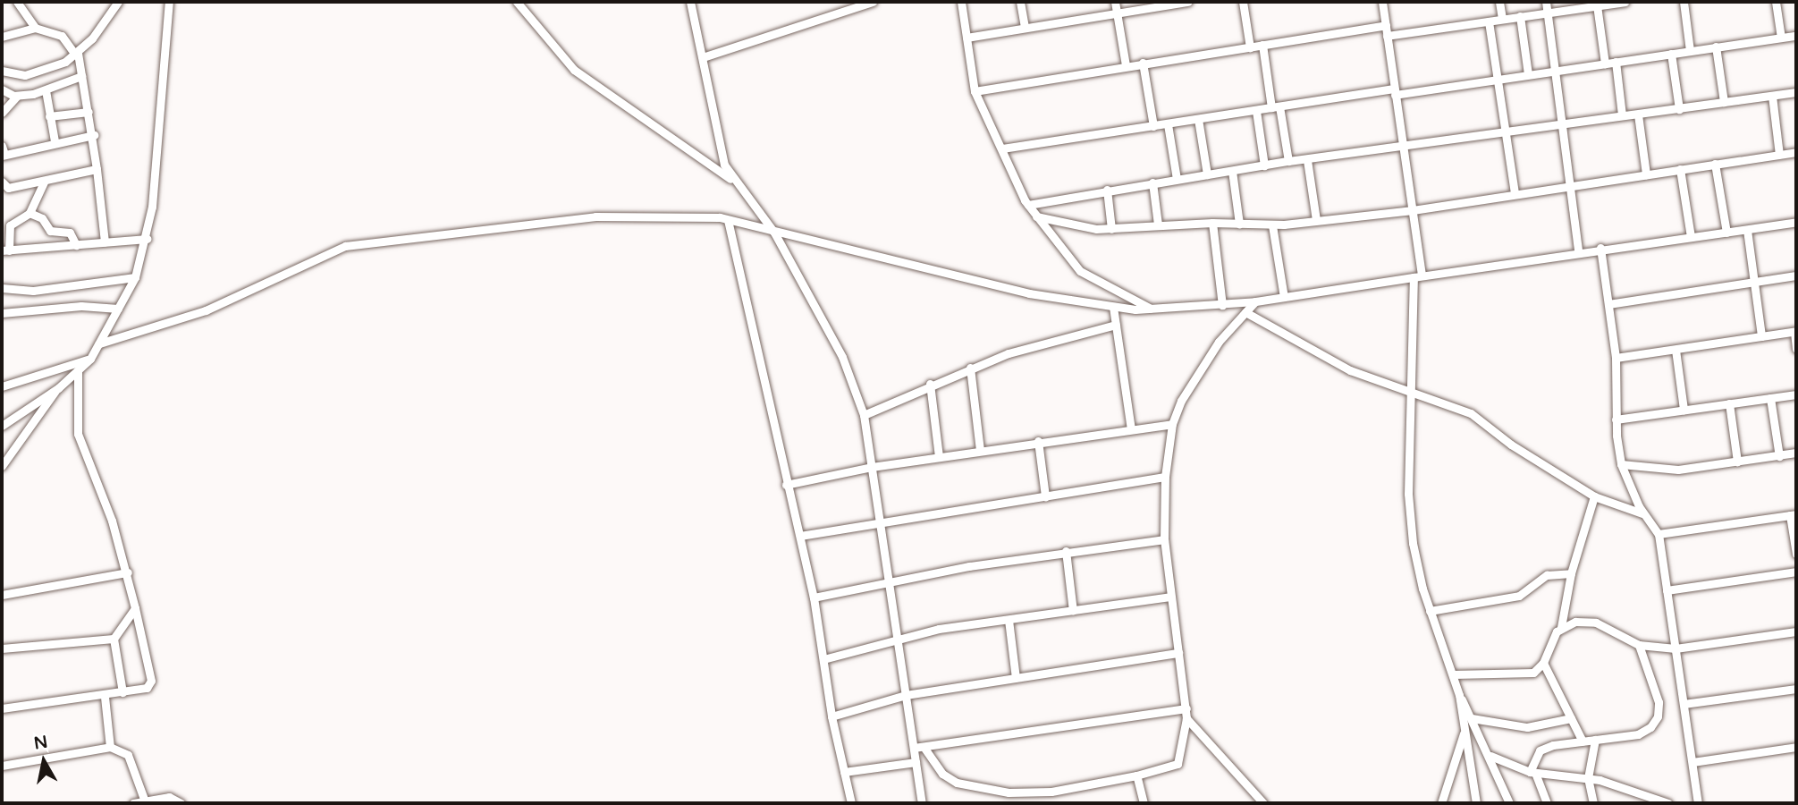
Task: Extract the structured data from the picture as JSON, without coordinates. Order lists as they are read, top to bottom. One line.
{"north":"top"}
